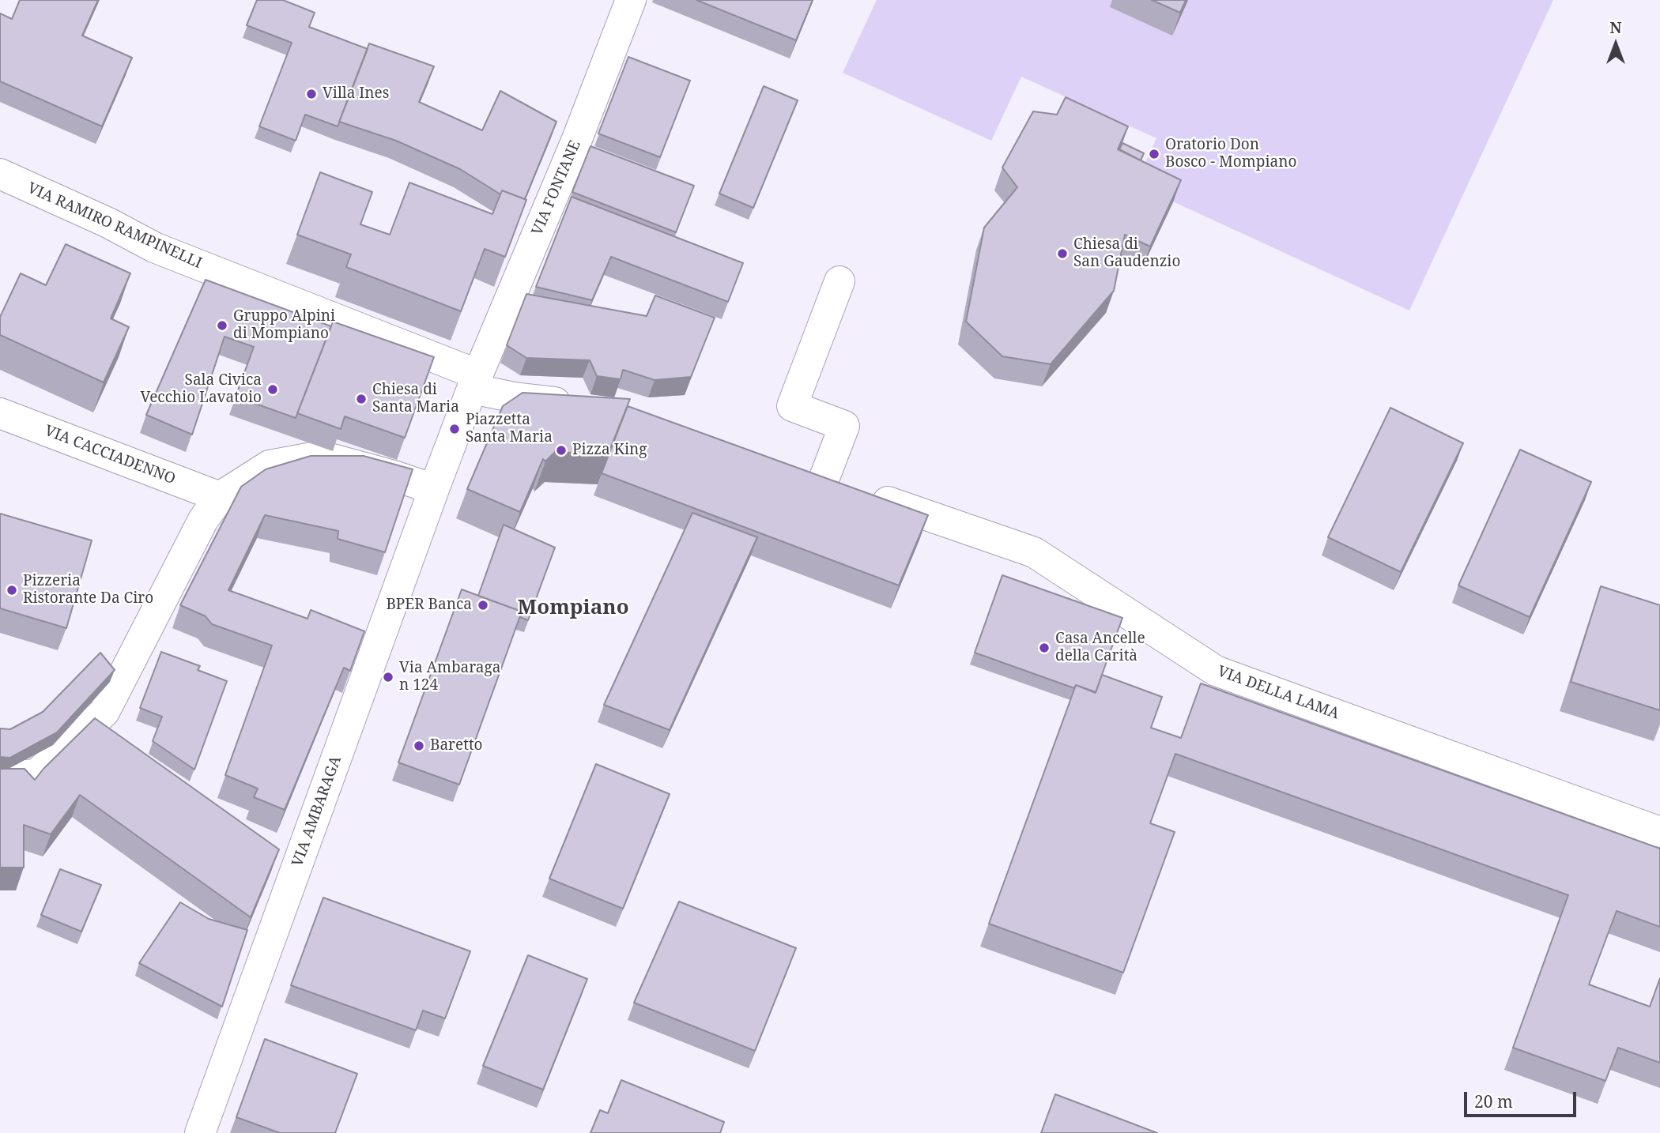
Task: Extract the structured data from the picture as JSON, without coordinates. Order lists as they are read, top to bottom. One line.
{"streets":{"street":["VIA FONTANE","VIA RAMIRO RAMPINELLI","VIA CACCIADENNO","VIA DELLA LAMA","VIA AMBARAGA"]},"crossings":[["VIA FONTANE","VIA RAMIRO RAMPINELLI"]],"districts":["Mompiano"],"places":["Villa Ines","Oratorio Don Bosco - Mompiano","Chiesa di San Gaudenzio","Gruppo Alpini di Mompiano","Sala Civica Vecchio Lavatoio","Chiesa di Santa Maria","Piazzetta Santa Maria","Pizza King","Pizzeria Ristorante Da Ciro","BPER Banca","Casa Ancelle della Carità","Via Ambaraga n 124","Baretto"],"scale_bar":"20 m","north":"top"}
